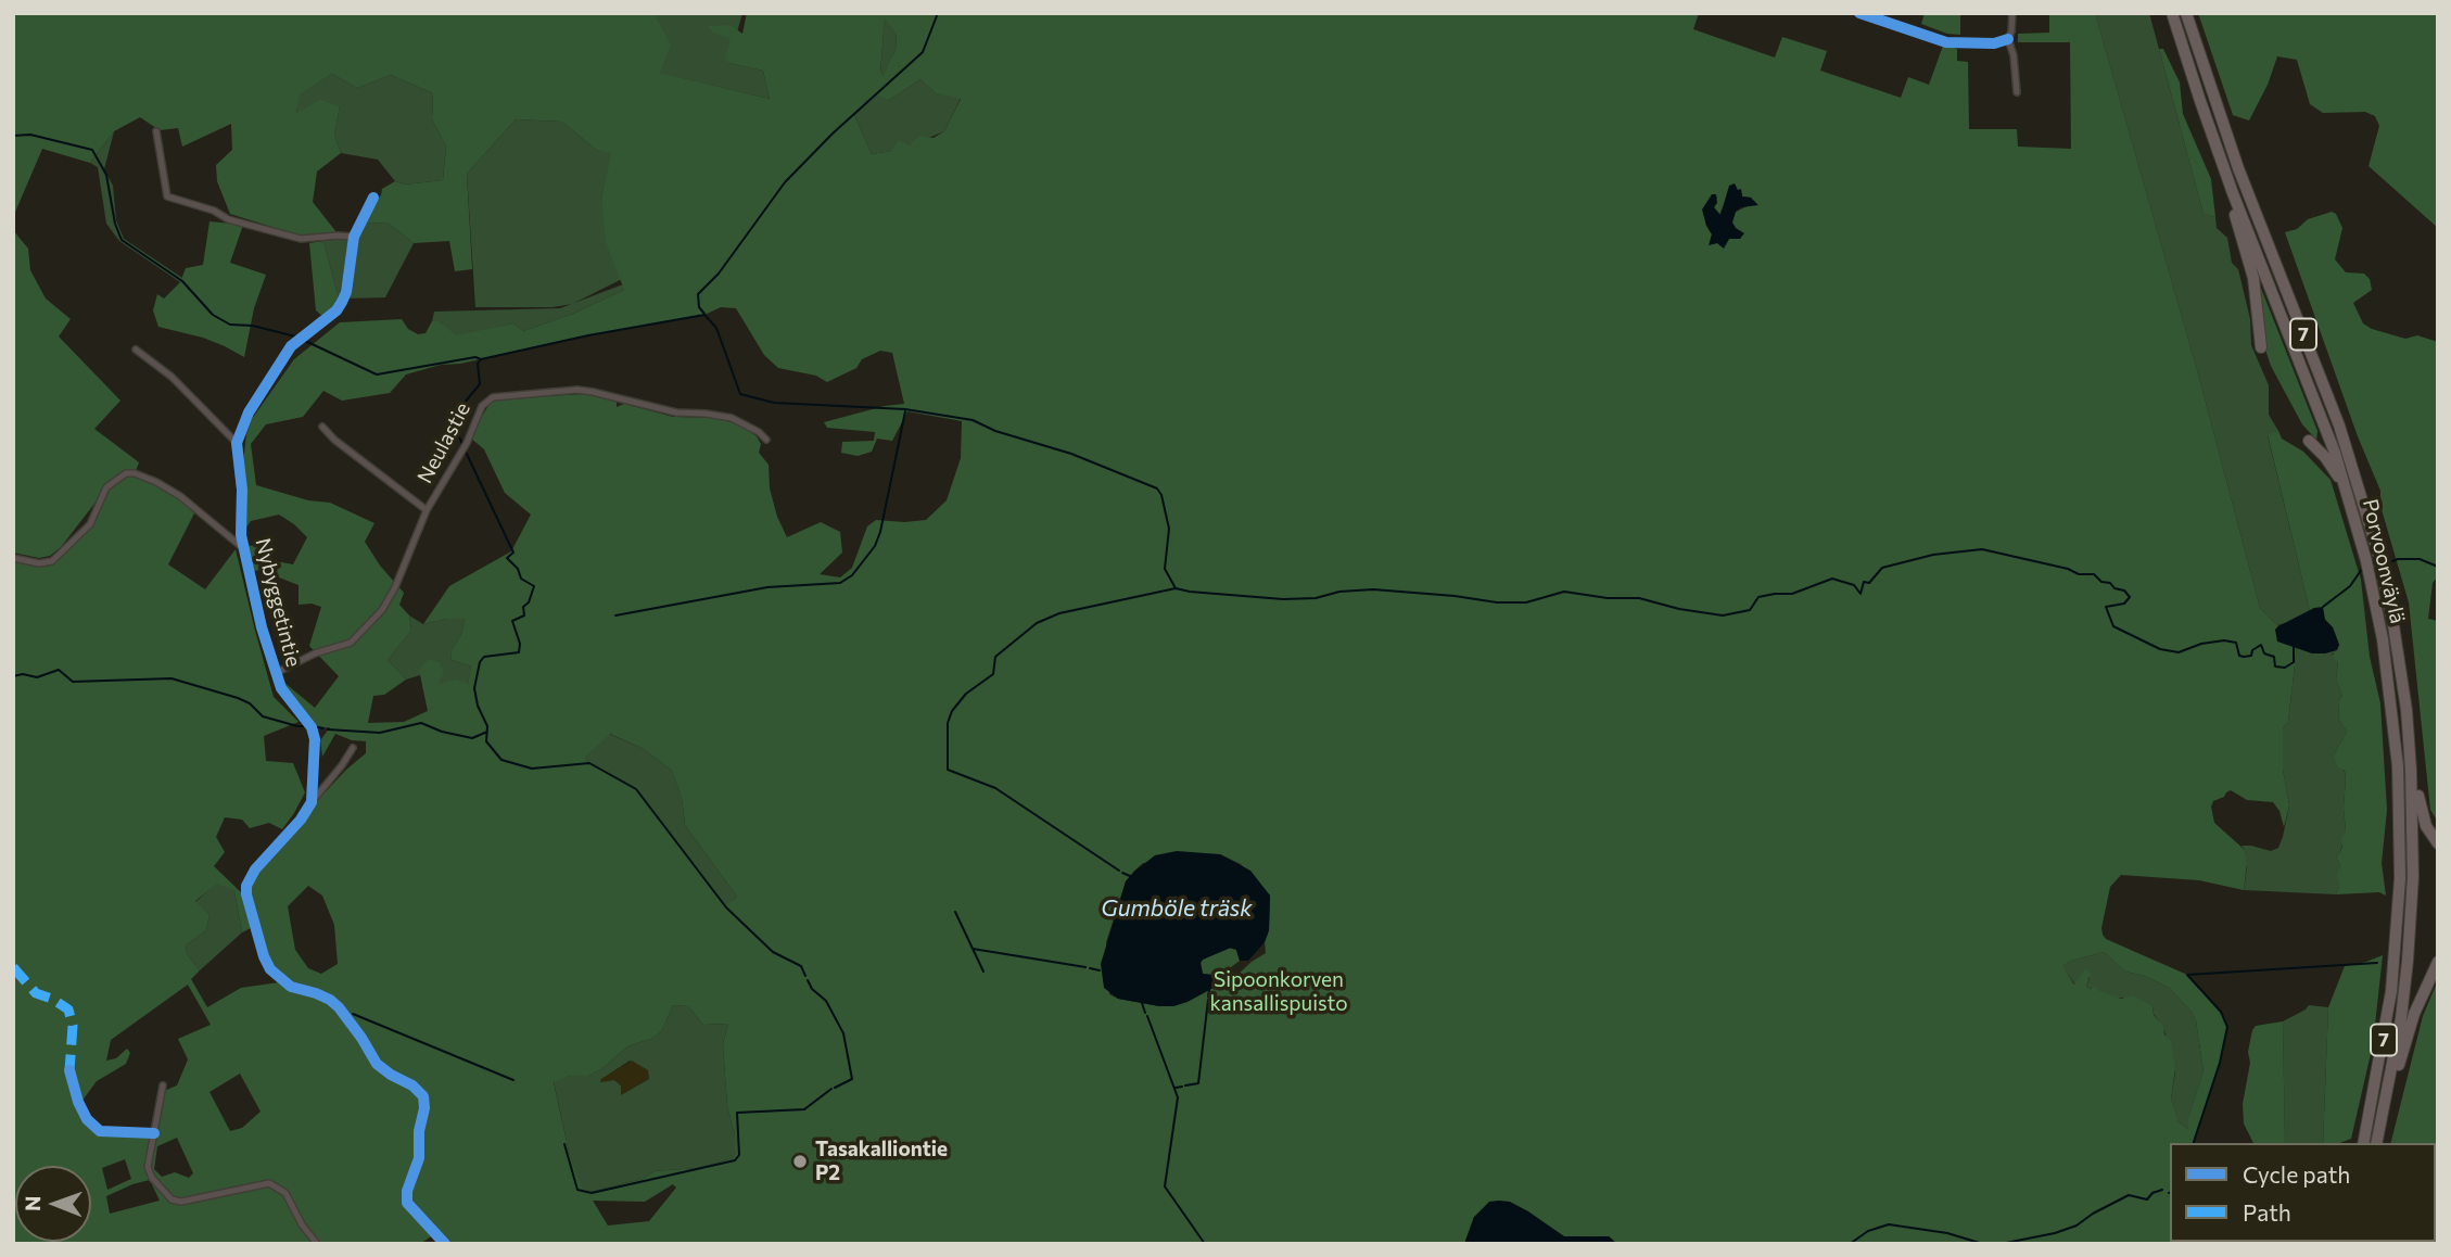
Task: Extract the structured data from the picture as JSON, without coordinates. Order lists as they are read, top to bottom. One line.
{"streets":{"highway":["7","Porvoonväylä"],"street":["Neulastie","Nybyggetintie"]},"crossings":[["Neulastie","Nybyggetintie"]],"water":["Gumböle träsk"],"parks":["Sipoonkorven kansallispuisto"],"places":["Tasakalliontie P2"],"legend":["Cycle path","Path"],"north":"left"}
